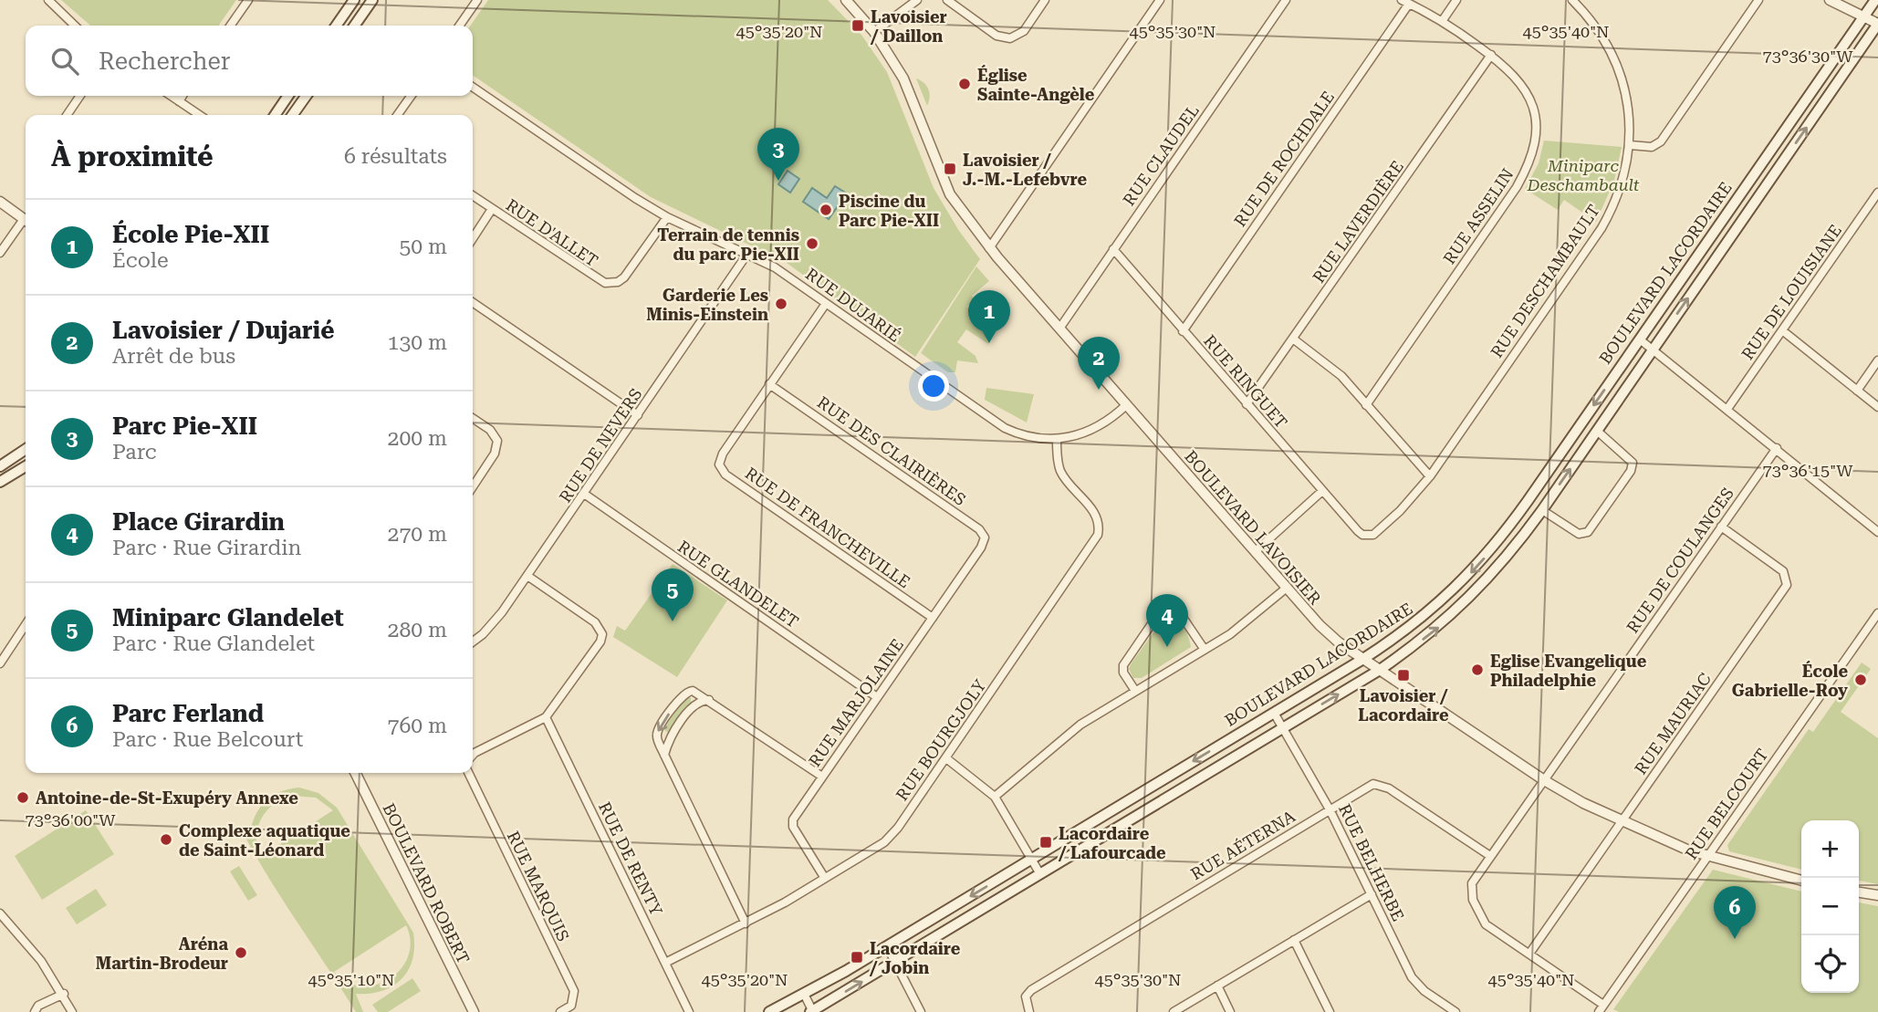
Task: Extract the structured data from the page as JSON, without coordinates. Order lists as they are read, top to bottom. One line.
{"streets":{"main road":["BOULEVARD LACORDAIRE"],"street":["RUE CLAUDEL","RUE DE ROCHDALE","RUE ASSELIN","RUE LAVERDIÈRE","RUE D'ALLET","RUE DESCHAMBAULT","RUE DE LOUISIANE","RUE DUJARIÉ","RUE RINGUET","RUE DE NEVERS","RUE DES CLAIRIÈRES","RUE DE FRANCHEVILLE","BOULEVARD LAVOISIER","RUE DE COULANGES","RUE GLANDELET","RUE MARJOLAINE","RUE MAURIAC","RUE BOURGJOLY","RUE BELCOURT","RUE AÉTERNA","RUE DE RENTY","RUE BELHERBE","BOULEVARD ROBERT","RUE MARQUIS"]},"crossings":[["RUE CLAUDEL","RUE RINGUET"],["RUE CLAUDEL","BOULEVARD LAVOISIER"],["RUE DE ROCHDALE","RUE ASSELIN"],["RUE DE ROCHDALE","RUE RINGUET"],["RUE ASSELIN","RUE LAVERDIÈRE"],["RUE LAVERDIÈRE","RUE RINGUET"],["RUE D'ALLET","RUE DUJARIÉ"],["BOULEVARD LACORDAIRE","BOULEVARD LAVOISIER"],["BOULEVARD LACORDAIRE","RUE BELHERBE"],["RUE DESCHAMBAULT","RUE RINGUET"],["RUE DUJARIÉ","RUE DE NEVERS"],["RUE DUJARIÉ","BOULEVARD LAVOISIER"],["RUE DUJARIÉ","RUE BOURGJOLY"],["RUE DE NEVERS","RUE GLANDELET"],["RUE DES CLAIRIÈRES","RUE DE FRANCHEVILLE"],["RUE DES CLAIRIÈRES","RUE MARJOLAINE"],["RUE DE FRANCHEVILLE","RUE MARJOLAINE"],["BOULEVARD LAVOISIER","RUE DE COULANGES"],["BOULEVARD LAVOISIER","RUE MAURIAC"],["BOULEVARD LAVOISIER","RUE BELCOURT"],["RUE DE COULANGES","RUE MAURIAC"],["RUE DE COULANGES","RUE AÉTERNA"],["RUE GLANDELET","RUE MARJOLAINE"],["RUE MARJOLAINE","RUE BOURGJOLY"],["RUE BOURGJOLY","RUE DE RENTY"],["RUE AÉTERNA","RUE BELHERBE"]],"parks":["Miniparc Deschambault"],"places":{"transit":["Lavoisier / Daillon","Lavoisier / J.-M.-Lefebvre","Lavoisier / Lacordaire","Lacordaire / Lafourcade","Lacordaire / Jobin"],"other":["Église Sainte-Angèle","Piscine du Parc Pie-XII","Terrain de tennis du parc Pie-XII","Garderie Les Minis-Einstein","Eglise Evangelique Philadelphie","École Gabrielle-Roy","Antoine-de-St-Exupéry Annexe","Complexe aquatique de Saint-Léonard","Aréna Martin-Brodeur"]},"page":{"search":"Rechercher","heading":["À proximité","6 résultats"],"pins":["3","1","2","5","4","6"],"list":[{"mark":"1","name":"École Pie-XII","note":"École","value":"50 m"},{"mark":"2","name":"Lavoisier / Dujarié","note":"Arrêt de bus","value":"130 m"},{"mark":"3","name":"Parc Pie-XII","note":"Parc","value":"200 m"},{"mark":"4","name":"Place Girardin","note":"Parc · Rue Girardin","value":"270 m"},{"mark":"5","name":"Miniparc Glandelet","note":"Parc · Rue Glandelet","value":"280 m"},{"mark":"6","name":"Parc Ferland","note":"Parc · Rue Belcourt","value":"760 m"}],"map_buttons":["+","−"]},"coordinates":["45°35'20\"N","45°35'30\"N","45°35'40\"N","73°36'30\"W","73°36'15\"W","73°36'00\"W","45°35'10\"N"]}
